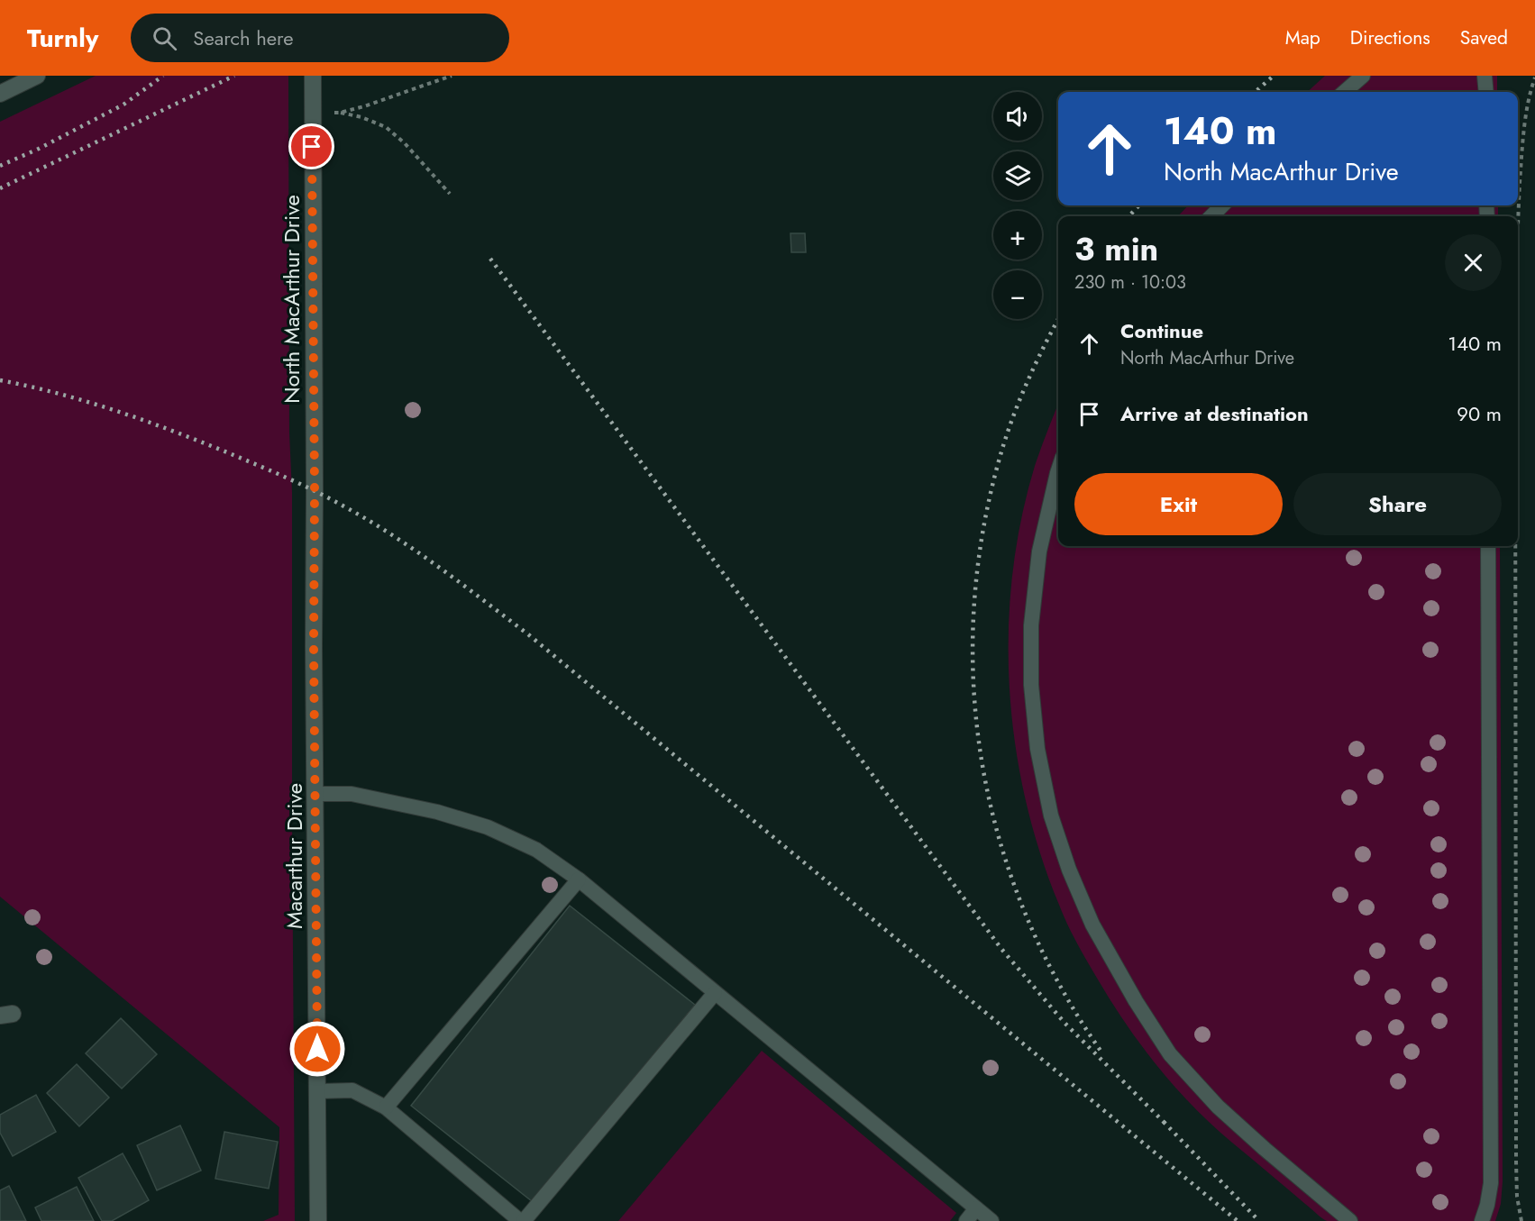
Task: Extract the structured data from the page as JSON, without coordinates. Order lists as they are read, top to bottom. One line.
{"streets":{"main road":["North MacArthur Drive","Macarthur Drive"]},"crossings":[["North MacArthur Drive","Macarthur Drive"]],"page":{"header":"Turnly","search":"Search here","nav":["Map","Directions","Saved"],"map_buttons":["+","−"],"turn":["140 m","North MacArthur Drive"],"heading":["3 min","230 m · 10:03"],"list":[{"name":"Continue","note":"North MacArthur Drive","value":"140 m"},{"name":"Arrive at destination","value":"90 m"}],"buttons":["Exit","Share"]}}
